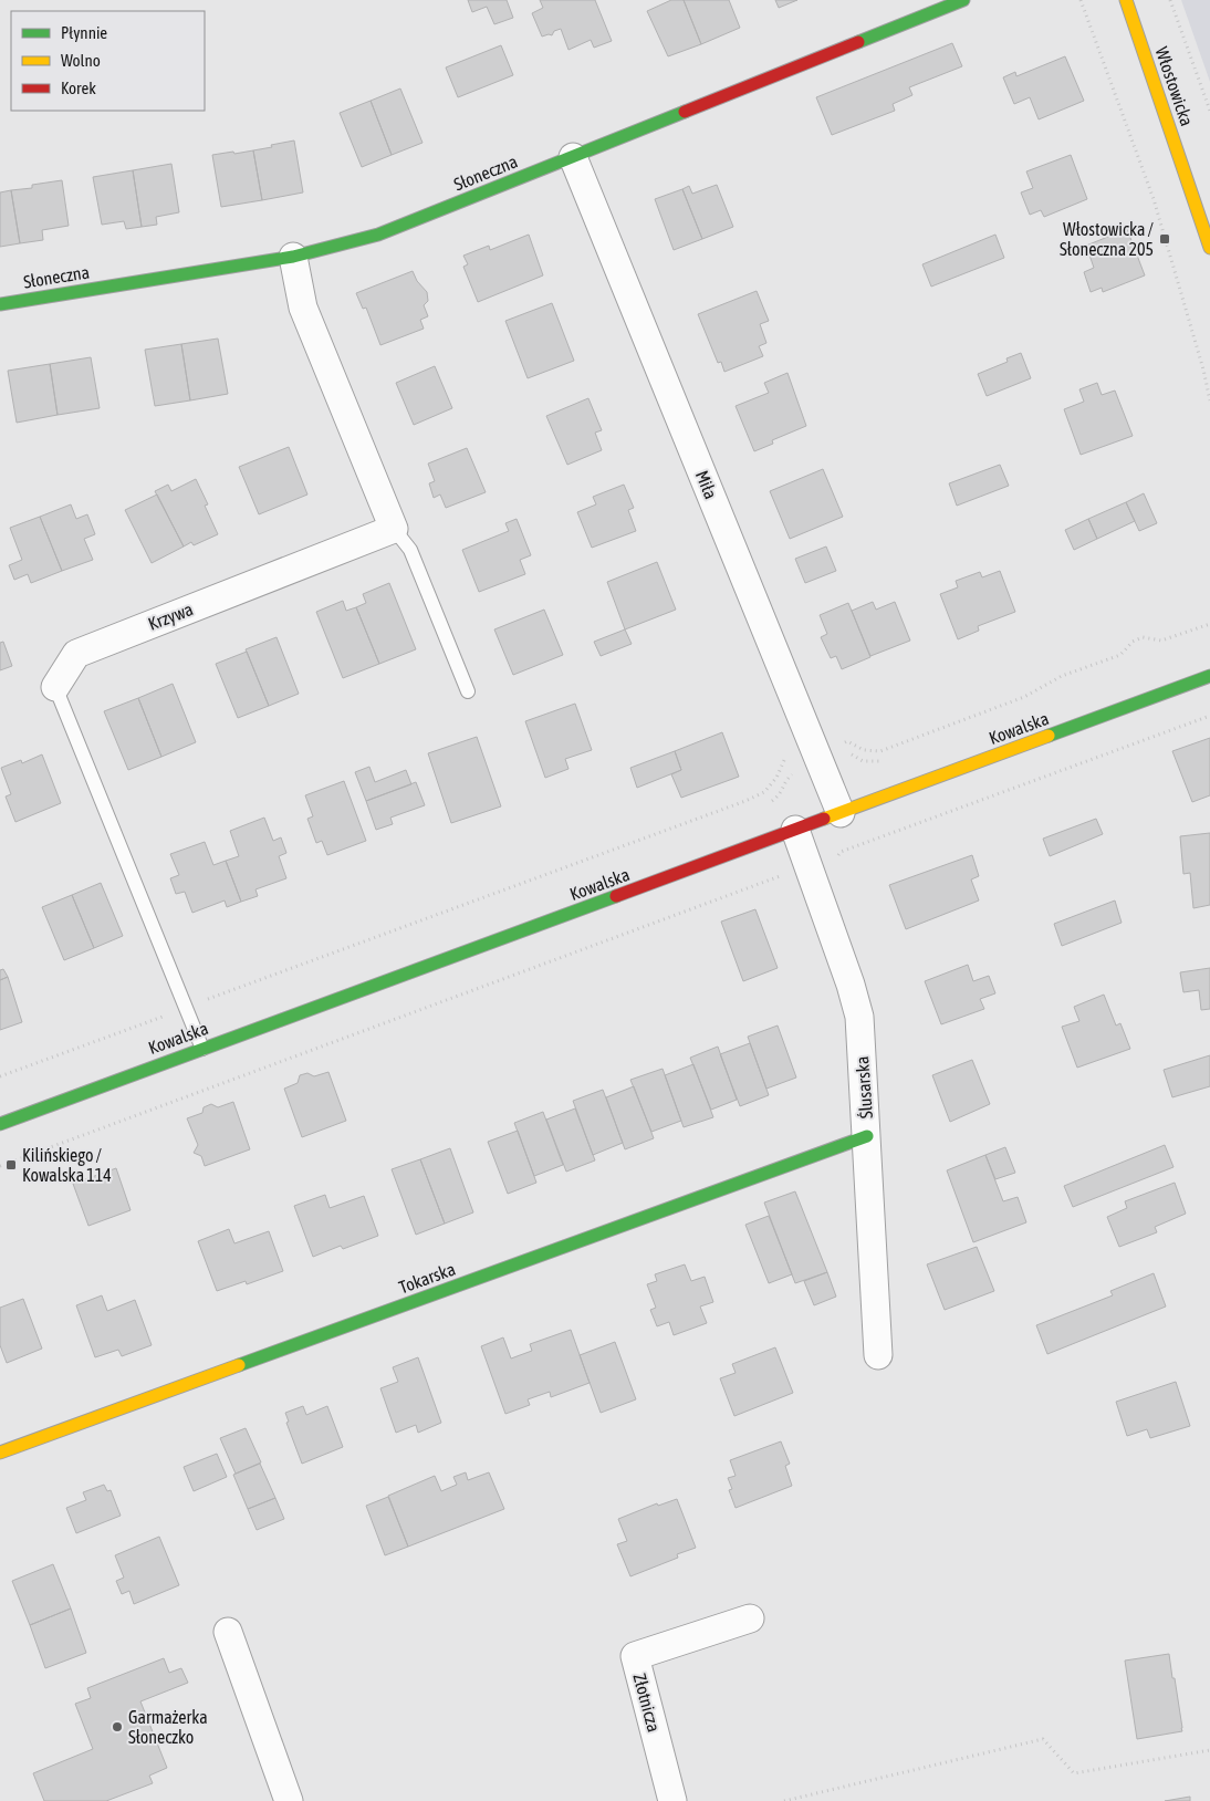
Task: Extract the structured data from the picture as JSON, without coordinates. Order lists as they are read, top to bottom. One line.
{"streets":{"street":["Włostowicka","Słoneczna","Miła","Krzywa","Kowalska","Ślusarska","Tokarska","Złotnicza"]},"crossings":[["Słoneczna","Miła"],["Miła","Kowalska"],["Krzywa","Kowalska"],["Kowalska","Ślusarska"],["Ślusarska","Tokarska"]],"places":{"transit":["Włostowicka / Słoneczna 205","Kilińskiego / Kowalska 114"],"other":["Garmażerka Słoneczko"]},"legend":["Płynnie","Wolno","Korek"]}
